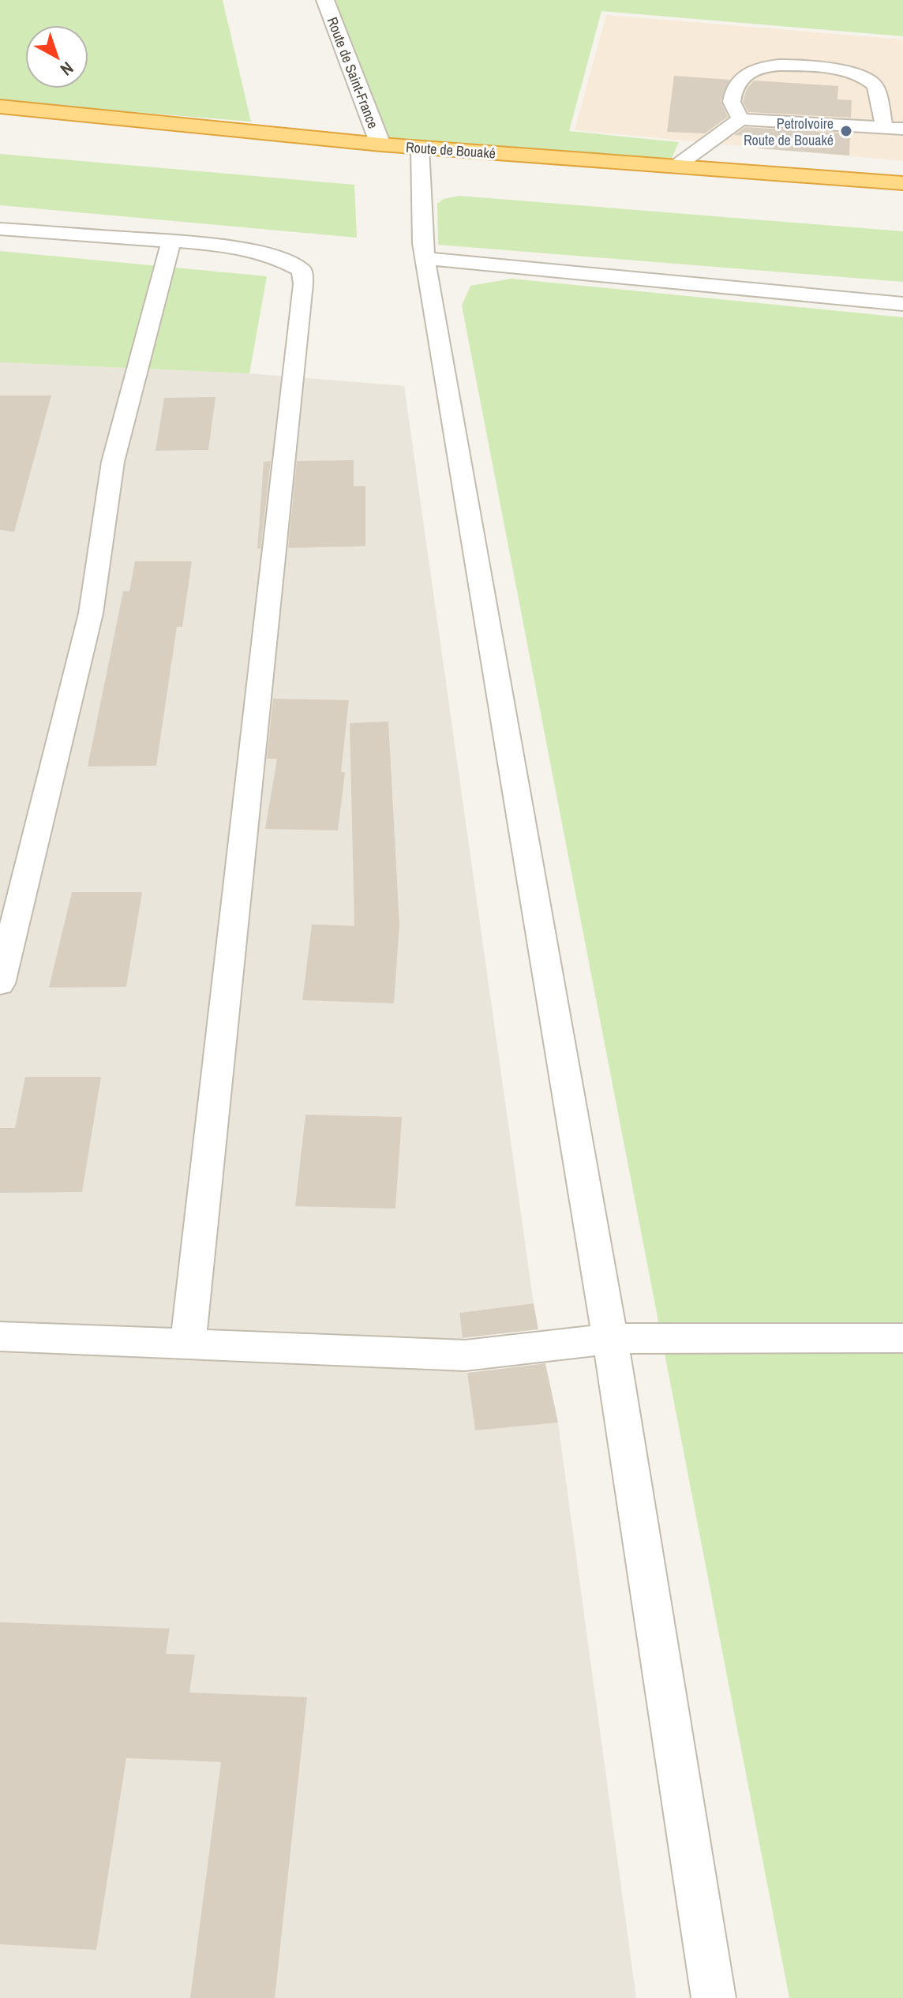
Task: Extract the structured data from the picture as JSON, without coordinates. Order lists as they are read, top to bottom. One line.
{"streets":{"highway":["Route de Bouaké"],"street":["Route de Saint-France"]},"crossings":[["Route de Saint-France","Route de Bouaké"]],"places":["PetroIvoire Route de Bouaké"],"north":"bottom right"}
